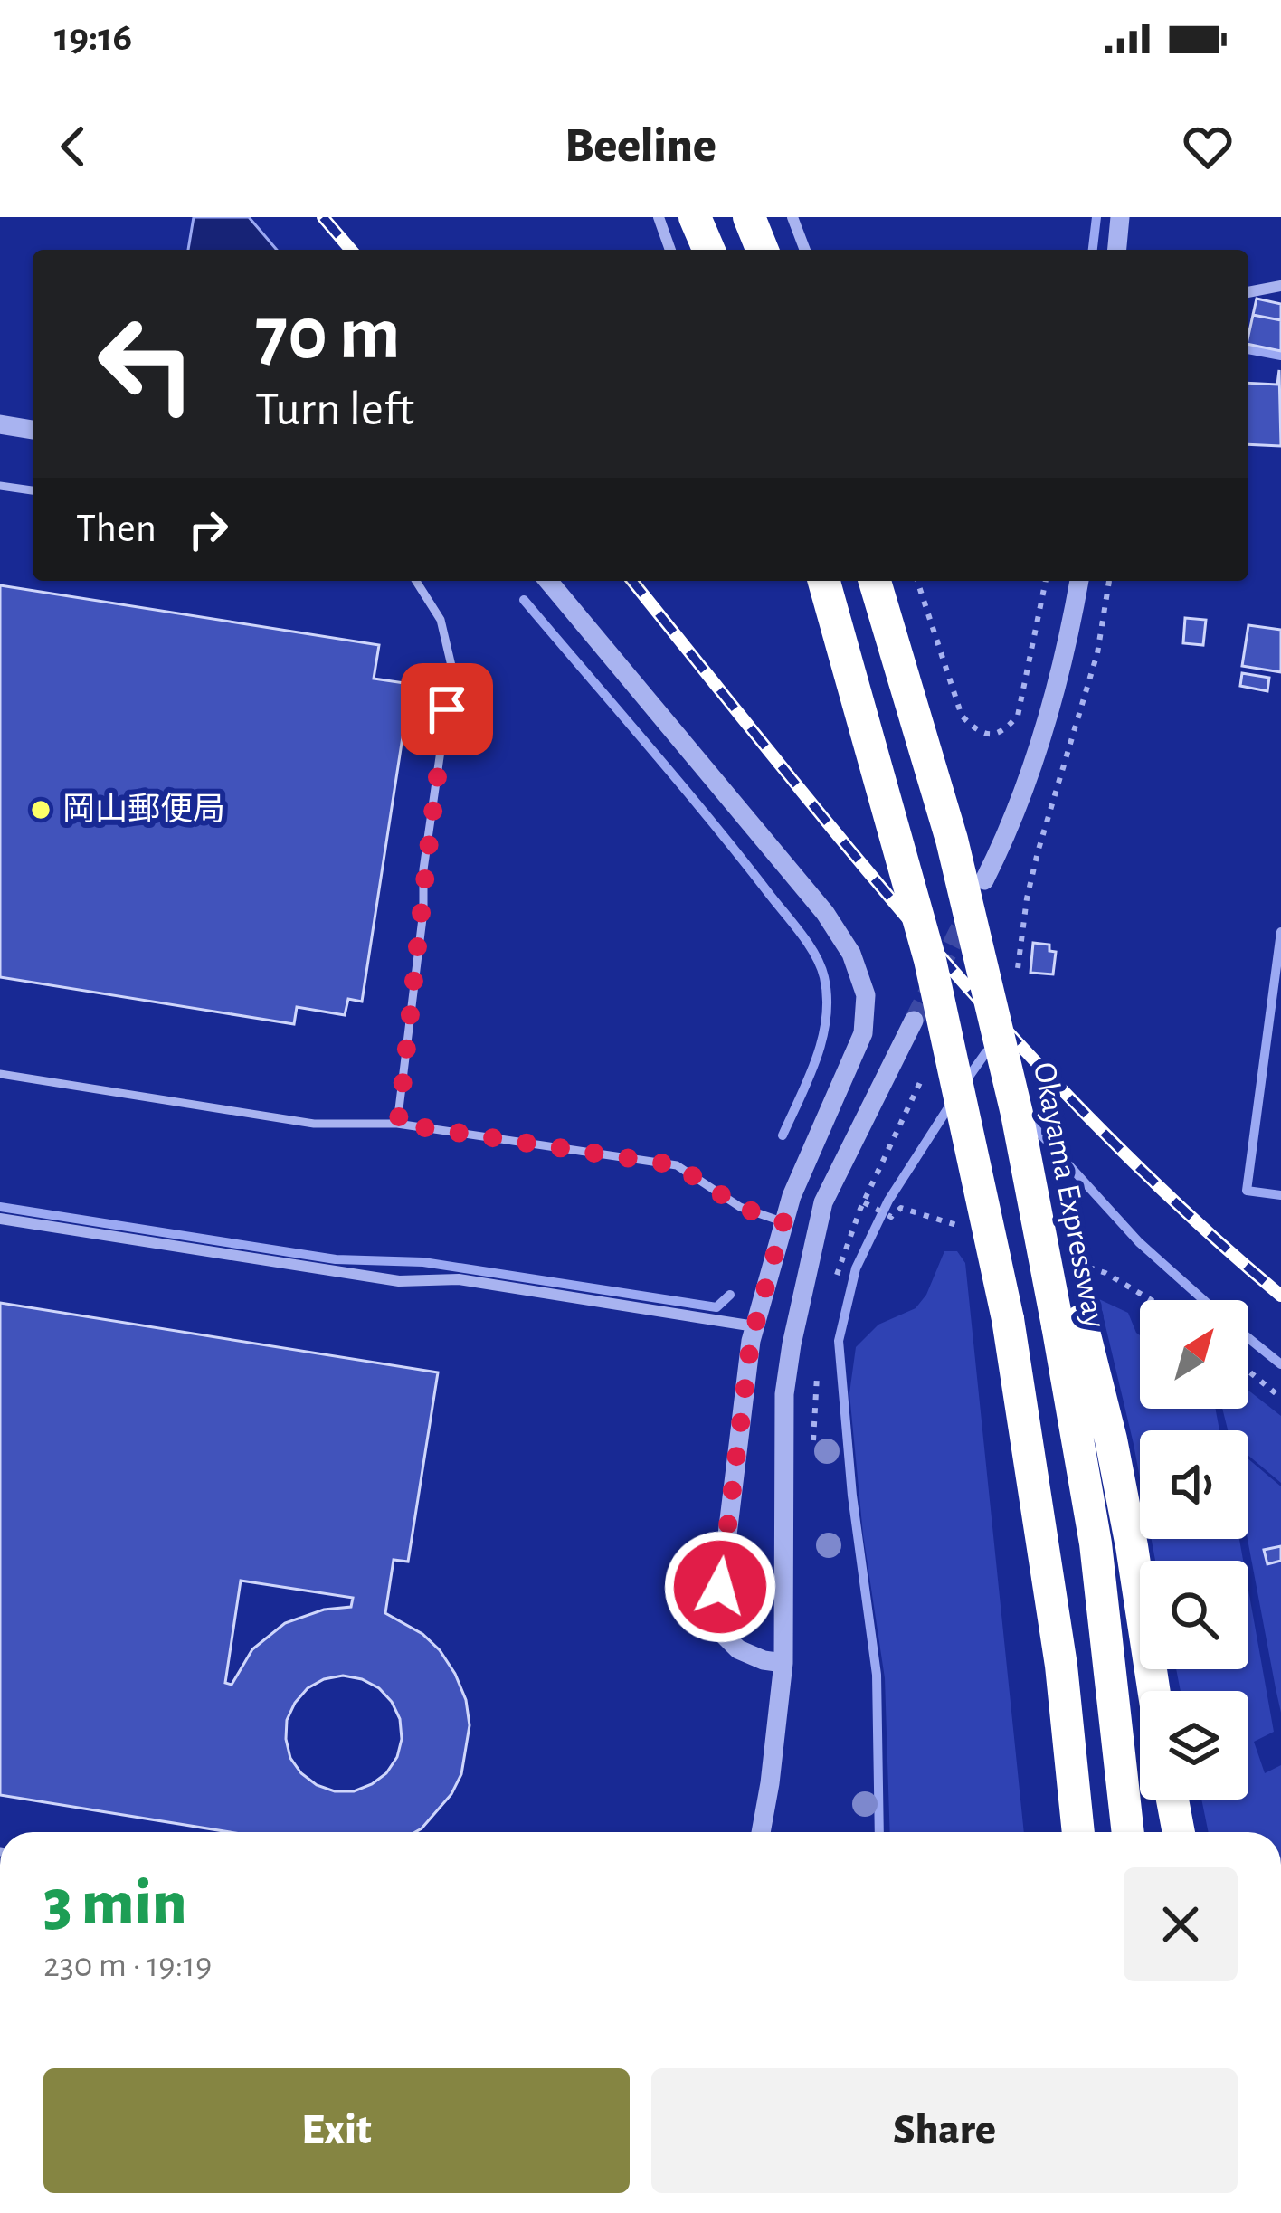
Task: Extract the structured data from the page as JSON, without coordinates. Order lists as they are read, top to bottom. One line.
{"streets":{"highway":["Okayama Expressway"]},"places":["岡山郵便局"],"north":"top right","page":{"status":"19:16","header":"Beeline","turn":["70 m","Turn left"],"then":"Then","heading":["3 min","230 m · 19:19"],"buttons":["Exit","Share"]}}
